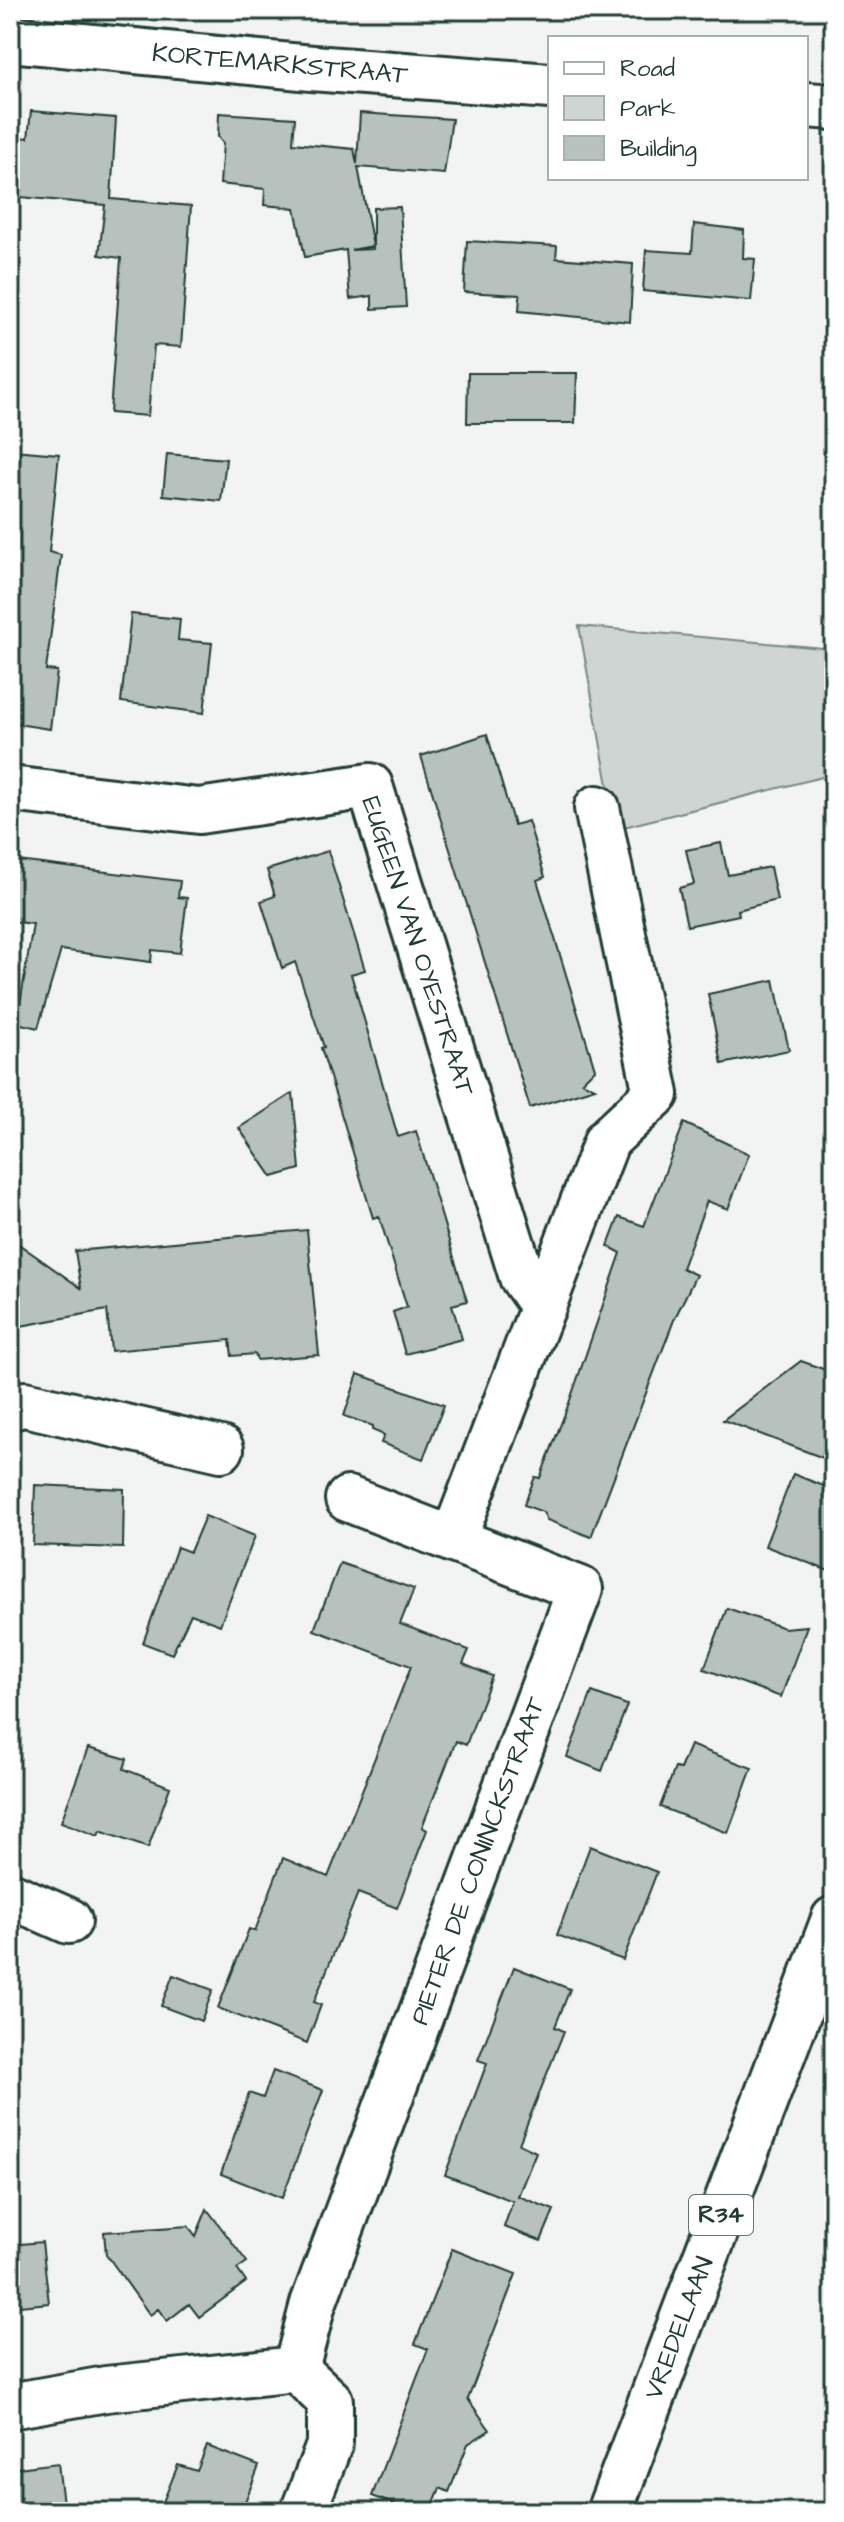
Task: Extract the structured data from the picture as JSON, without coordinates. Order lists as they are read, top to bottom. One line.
{"streets":{"street":["KORTEMARKSTRAAT","EUGEEN VAN OYESTRAAT","PIETER DE CONINCKSTRAAT","R34","VREDELAAN"]},"legend":["Road","Park","Building"]}
